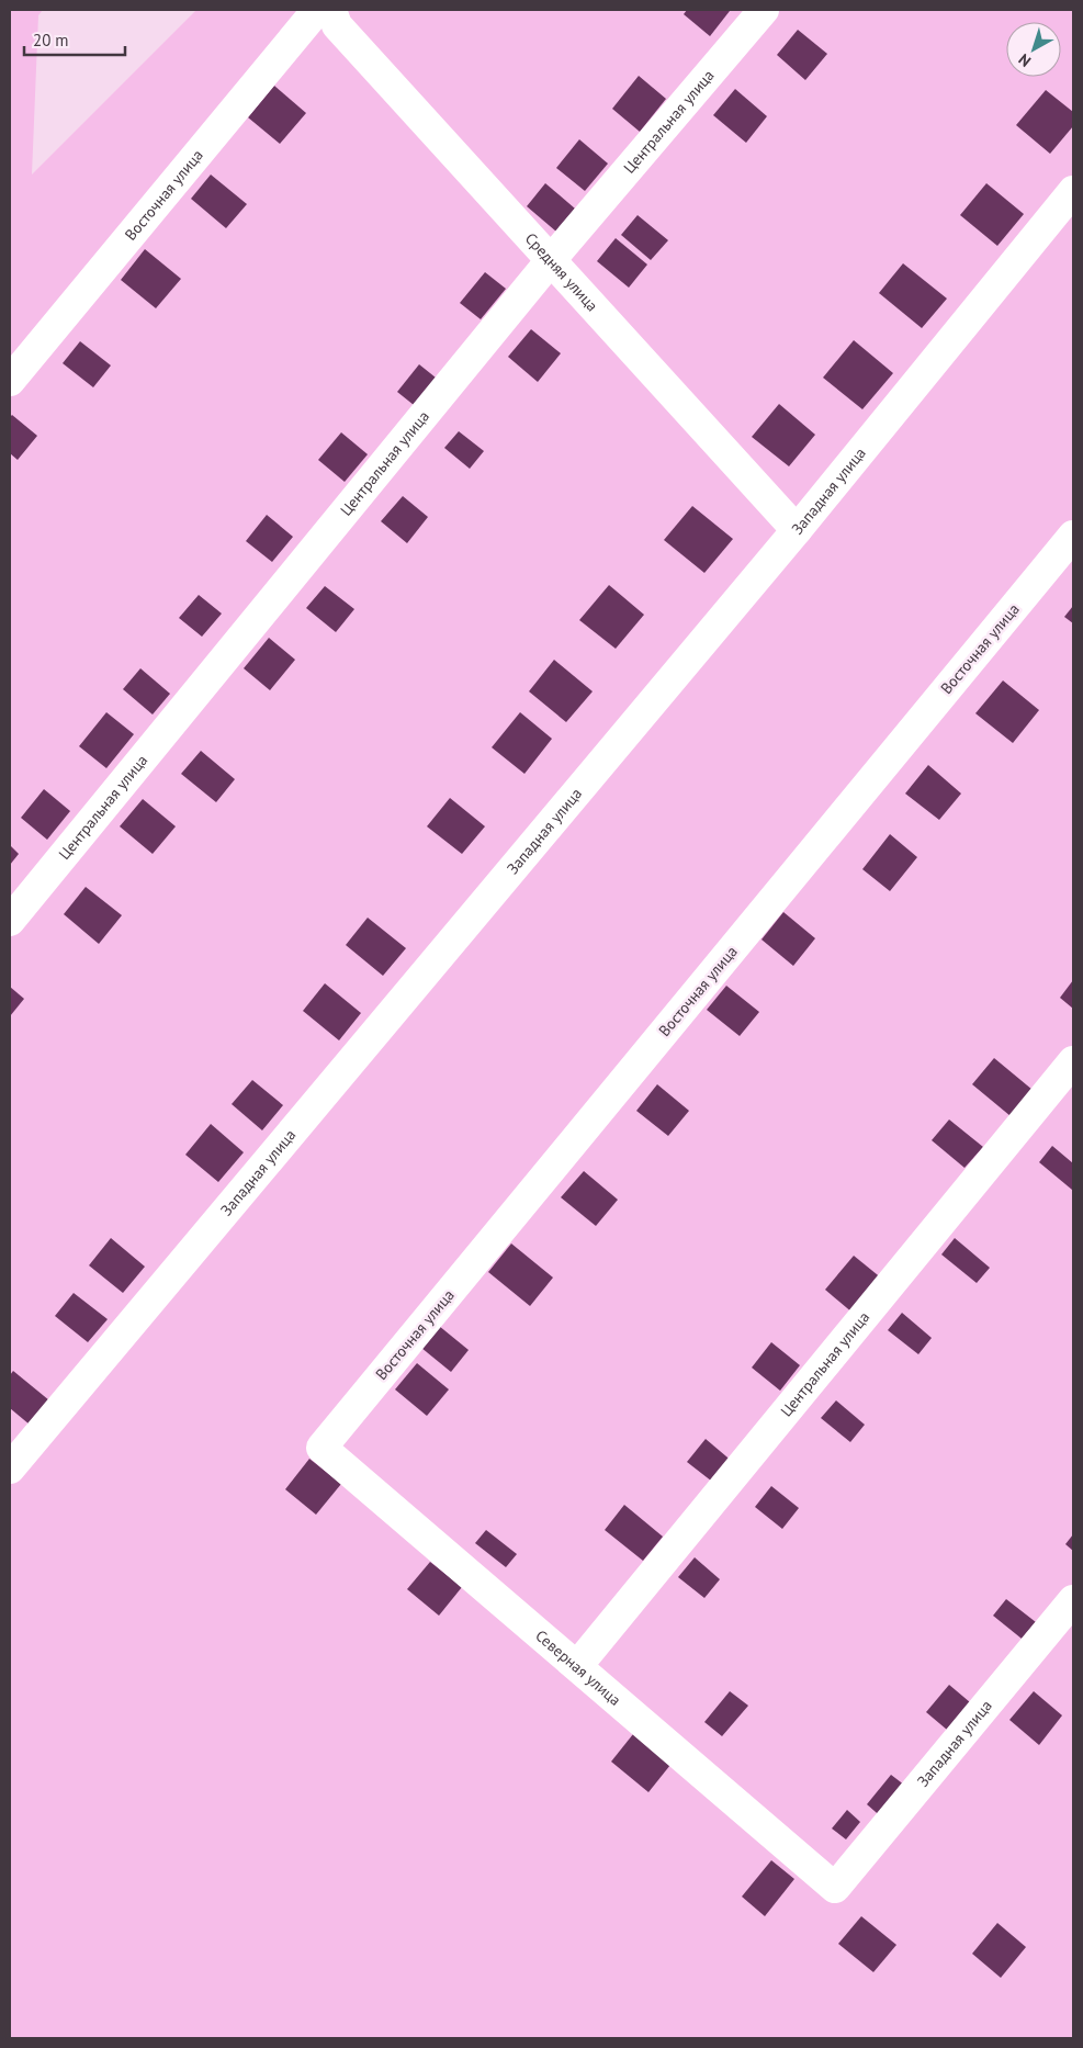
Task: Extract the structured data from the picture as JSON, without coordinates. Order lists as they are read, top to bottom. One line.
{"streets":{"street":["Центральная улица","Восточная улица","Средняя улица","Западная улица","Северная улица"]},"crossings":[["Центральная улица","Средняя улица"],["Центральная улица","Северная улица"],["Восточная улица","Северная улица"],["Средняя улица","Западная улица"],["Западная улица","Северная улица"]],"scale_bar":"20 m","north":"bottom left"}
